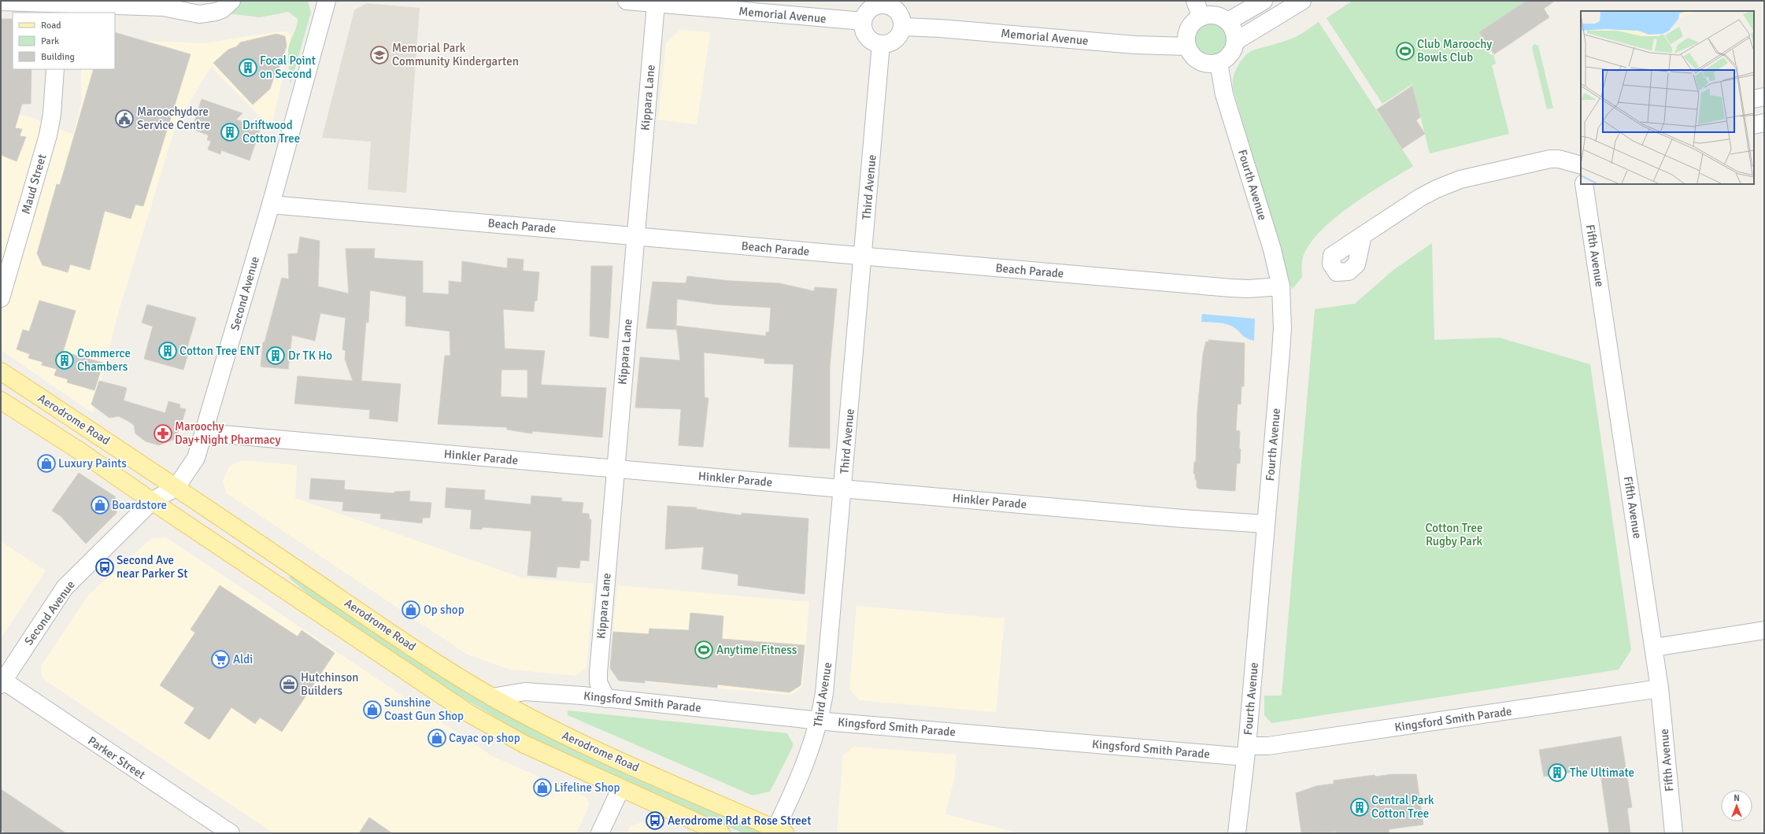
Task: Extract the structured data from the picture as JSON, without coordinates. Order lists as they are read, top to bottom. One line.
{"streets":{"main road":["Aerodrome Road"],"street":["Memorial Avenue","Kippara Lane","Maud Street","Fourth Avenue","Third Avenue","Beach Parade","Fifth Avenue","Second Avenue","Hinkler Parade","Kingsford Smith Parade","Parker Street"]},"crossings":[["Memorial Avenue","Kippara Lane"],["Memorial Avenue","Fourth Avenue"],["Memorial Avenue","Third Avenue"],["Kippara Lane","Beach Parade"],["Kippara Lane","Hinkler Parade"],["Kippara Lane","Kingsford Smith Parade"],["Fourth Avenue","Beach Parade"],["Fourth Avenue","Hinkler Parade"],["Fourth Avenue","Kingsford Smith Parade"],["Third Avenue","Beach Parade"],["Third Avenue","Aerodrome Road"],["Third Avenue","Hinkler Parade"],["Third Avenue","Kingsford Smith Parade"],["Beach Parade","Second Avenue"],["Fifth Avenue","Kingsford Smith Parade"],["Second Avenue","Aerodrome Road"],["Second Avenue","Hinkler Parade"],["Second Avenue","Parker Street"],["Aerodrome Road","Kingsford Smith Parade"]],"parks":["Cotton Tree Rugby Park"],"places":{"sports":["Club Maroochy Bowls Club","Anytime Fitness"],"school or university":["Memorial Park Community Kindergarten"],"building":["Focal Point on Second","Driftwood Cotton Tree","Cotton Tree ENT","Dr TK Ho","Commerce Chambers","The Ultimate","Central Park Cotton Tree"],"public building":["Maroochydore Service Centre"],"pharmacy":["Maroochy Day+Night Pharmacy"],"shop":["Luxury Paints","Boardstore","Op shop","Sunshine Coast Gun Shop","Cayac op shop","Lifeline Shop"],"bus stop":["Second Ave near Parker St","Aerodrome Rd at Rose Street"],"supermarket":["Aldi"],"office":["Hutchinson Builders"]},"legend":["Road","Park","Building"],"north":"top"}
